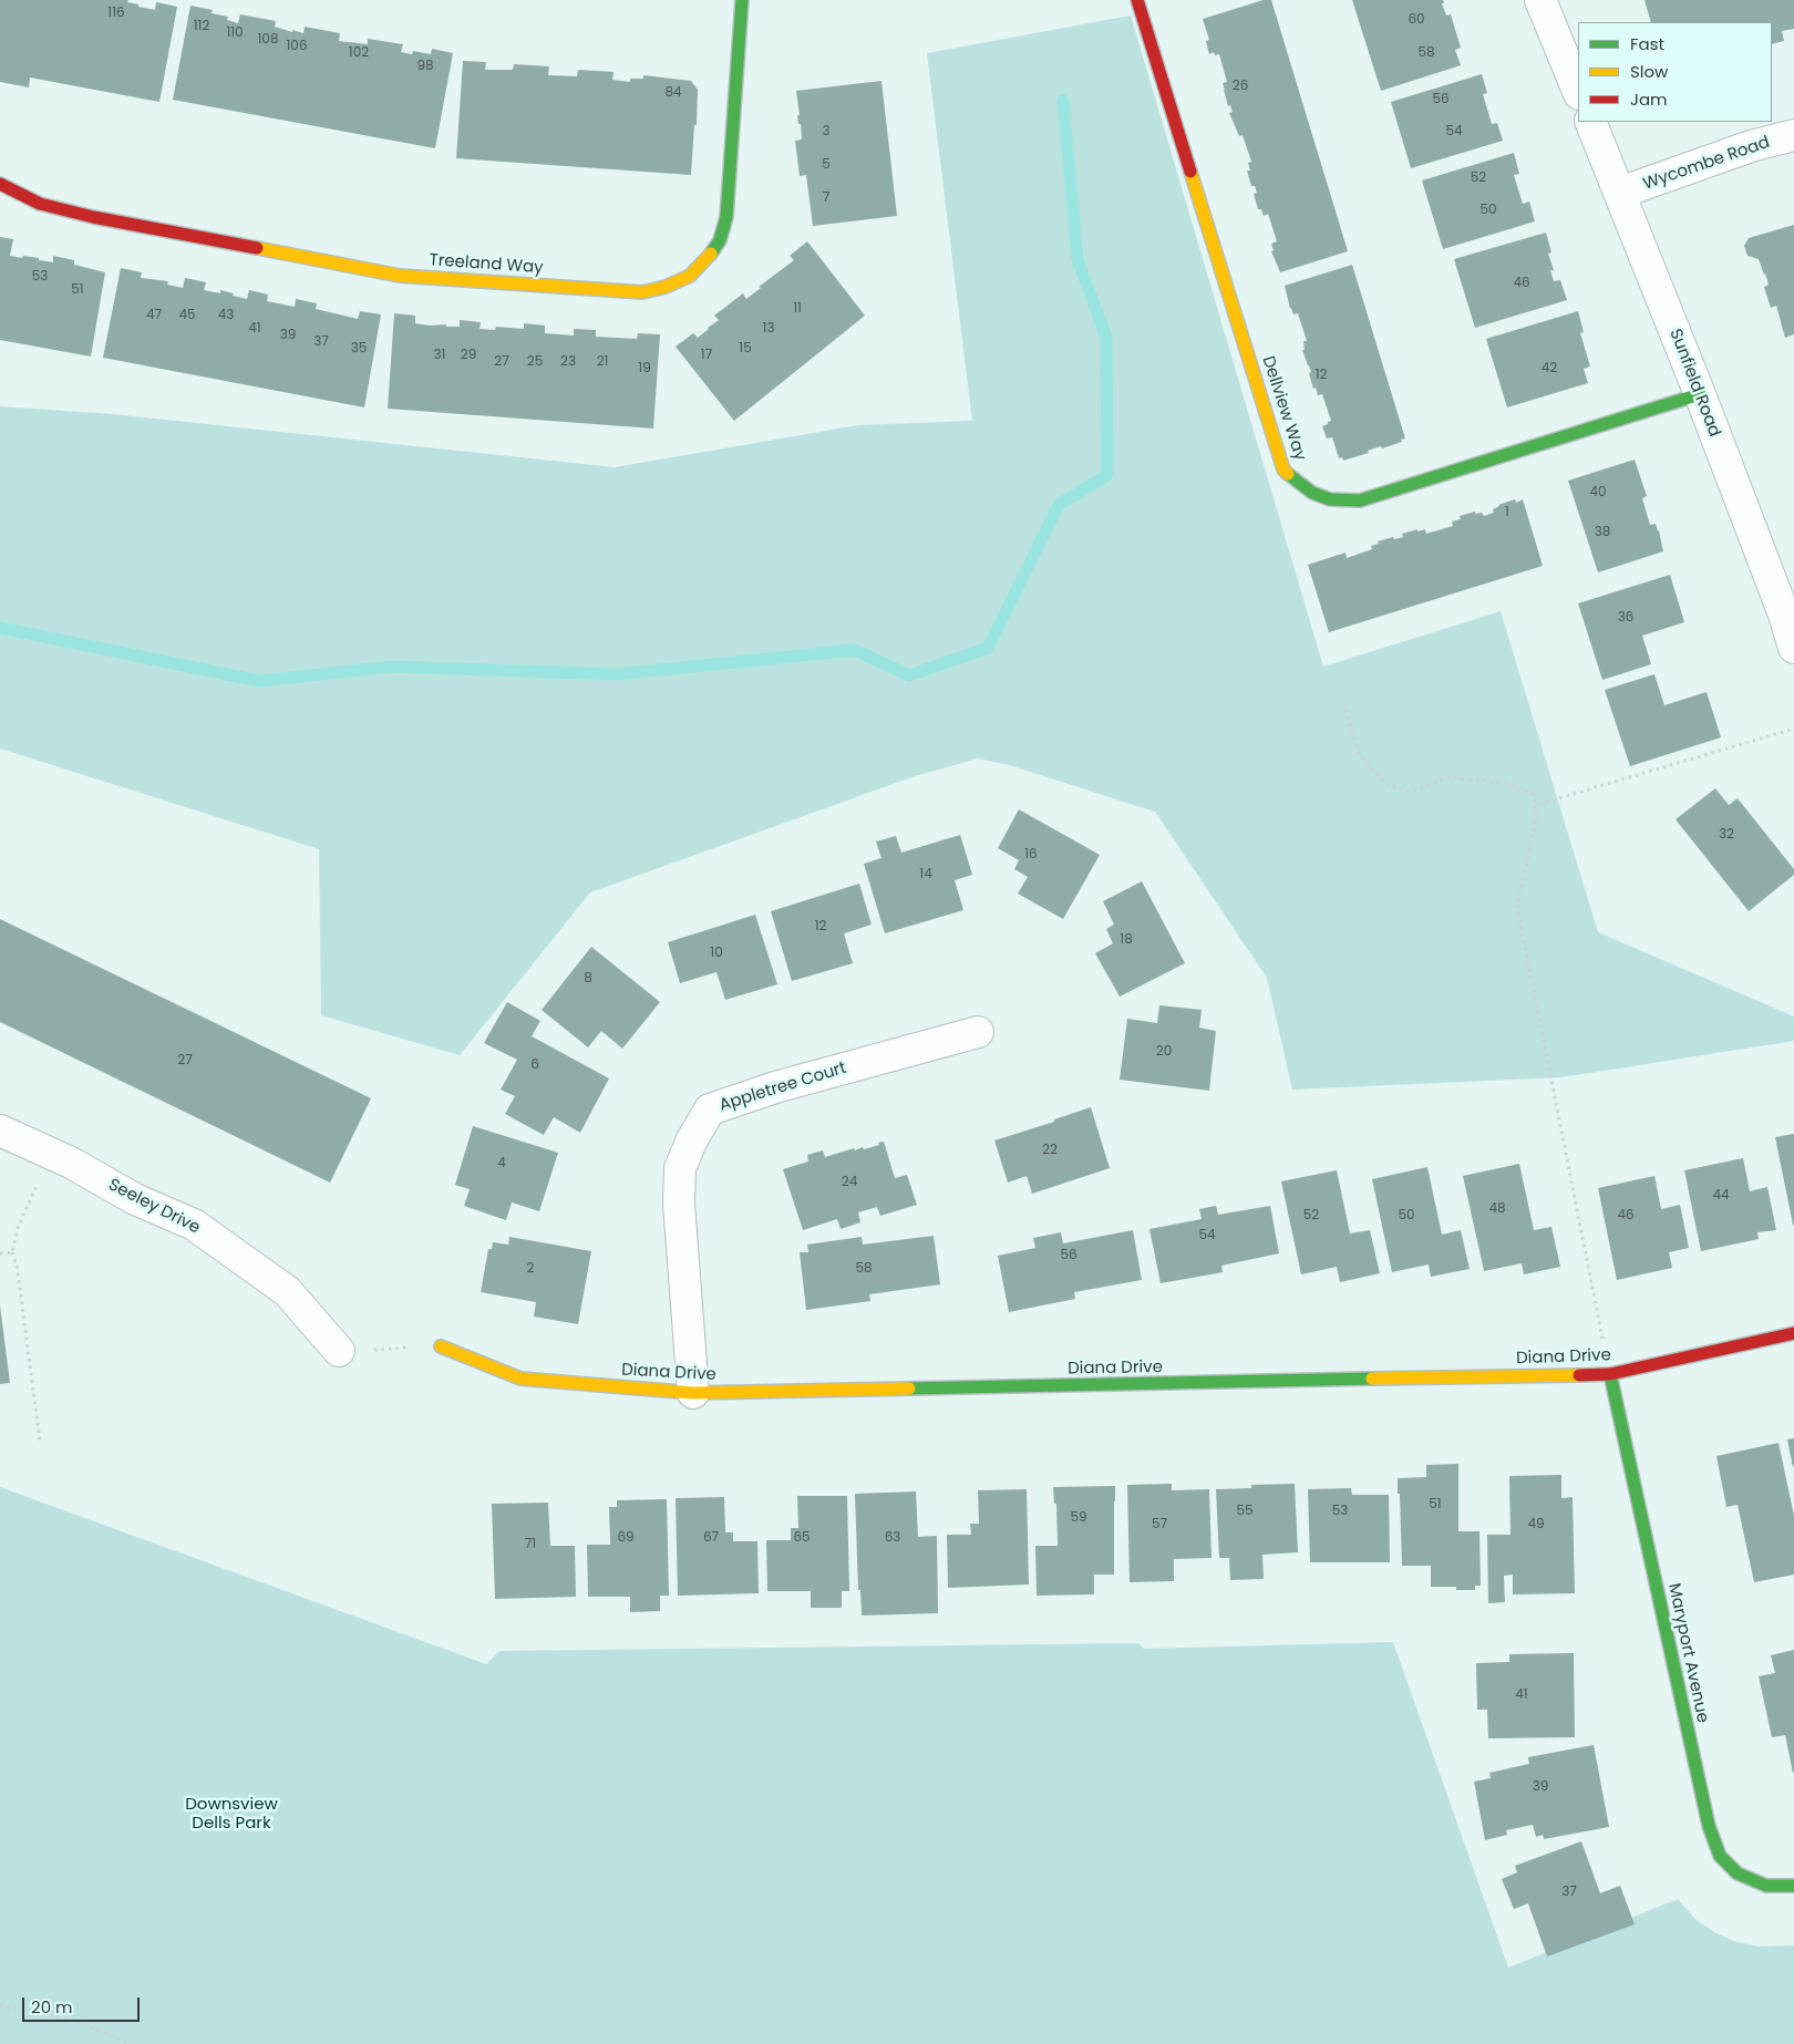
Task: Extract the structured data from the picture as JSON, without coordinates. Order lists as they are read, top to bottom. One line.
{"streets":{"street":["Wycombe Road","Treeland Way","Sunfield Road","Dellview Way","Appletree Court","Seeley Drive","Diana Drive","Maryport Avenue"]},"crossings":[["Wycombe Road","Sunfield Road"],["Sunfield Road","Dellview Way"],["Appletree Court","Diana Drive"],["Diana Drive","Maryport Avenue"]],"parks":["Downsview Dells Park"],"house_numbers":["116","60","112","110","108","106","102","58","98","26","84","56","3","54","5","52","7","50","53","46","51","11","47","45","43","41","13","39","37","35","15","31","29","17","27","25","23","21","19","42","12","40","1","38","36","32","16","14","12","18","10","8","20","27","6","22","4","24","44","48","52","50","46","54","56","2","58","51","55","53","59","57","49","69","67","65","63","71","41","39","37"],"legend":["Fast","Slow","Jam"],"scale_bar":"20 m"}
